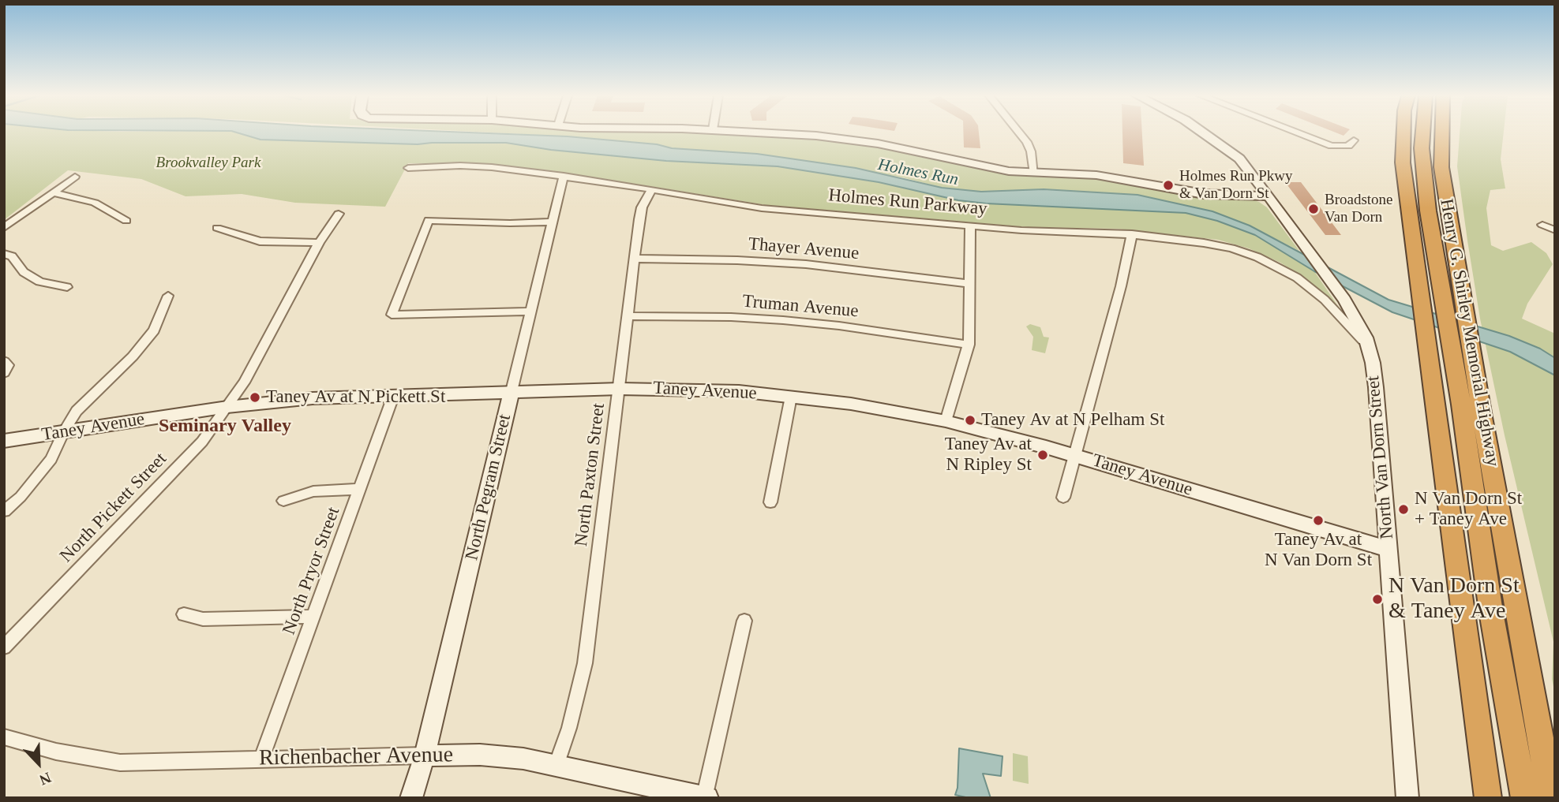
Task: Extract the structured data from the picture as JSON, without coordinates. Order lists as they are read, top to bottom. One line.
{"streets":{"highway":["Henry G. Shirley Memorial Highway"],"main road":["North Van Dorn Street"],"street":["Holmes Run Parkway","Thayer Avenue","Truman Avenue","Taney Avenue","North Paxton Street","North Pegram Street","North Pickett Street","North Pryor Street","Richenbacher Avenue"]},"crossings":[["Holmes Run Parkway","North Van Dorn Street"],["Holmes Run Parkway","North Paxton Street"],["Holmes Run Parkway","North Pegram Street"],["Thayer Avenue","North Paxton Street"],["Truman Avenue","North Paxton Street"],["Taney Avenue","North Van Dorn Street"],["Taney Avenue","North Paxton Street"],["Taney Avenue","North Pegram Street"],["Taney Avenue","North Pickett Street"],["Taney Avenue","North Pryor Street"],["North Paxton Street","Richenbacher Avenue"],["North Pegram Street","Richenbacher Avenue"],["North Pryor Street","Richenbacher Avenue"]],"districts":["Seminary Valley"],"water":["Holmes Run"],"parks":["Brookvalley Park"],"places":["Holmes Run Pkwy & Van Dorn St","Broadstone Van Dorn","Taney Av at N Pickett St","Taney Av at N Pelham St","Taney Av at N Ripley St","N Van Dorn St + Taney Ave","Taney Av at N Van Dorn St","N Van Dorn St & Taney Ave"],"north":"bottom right"}
